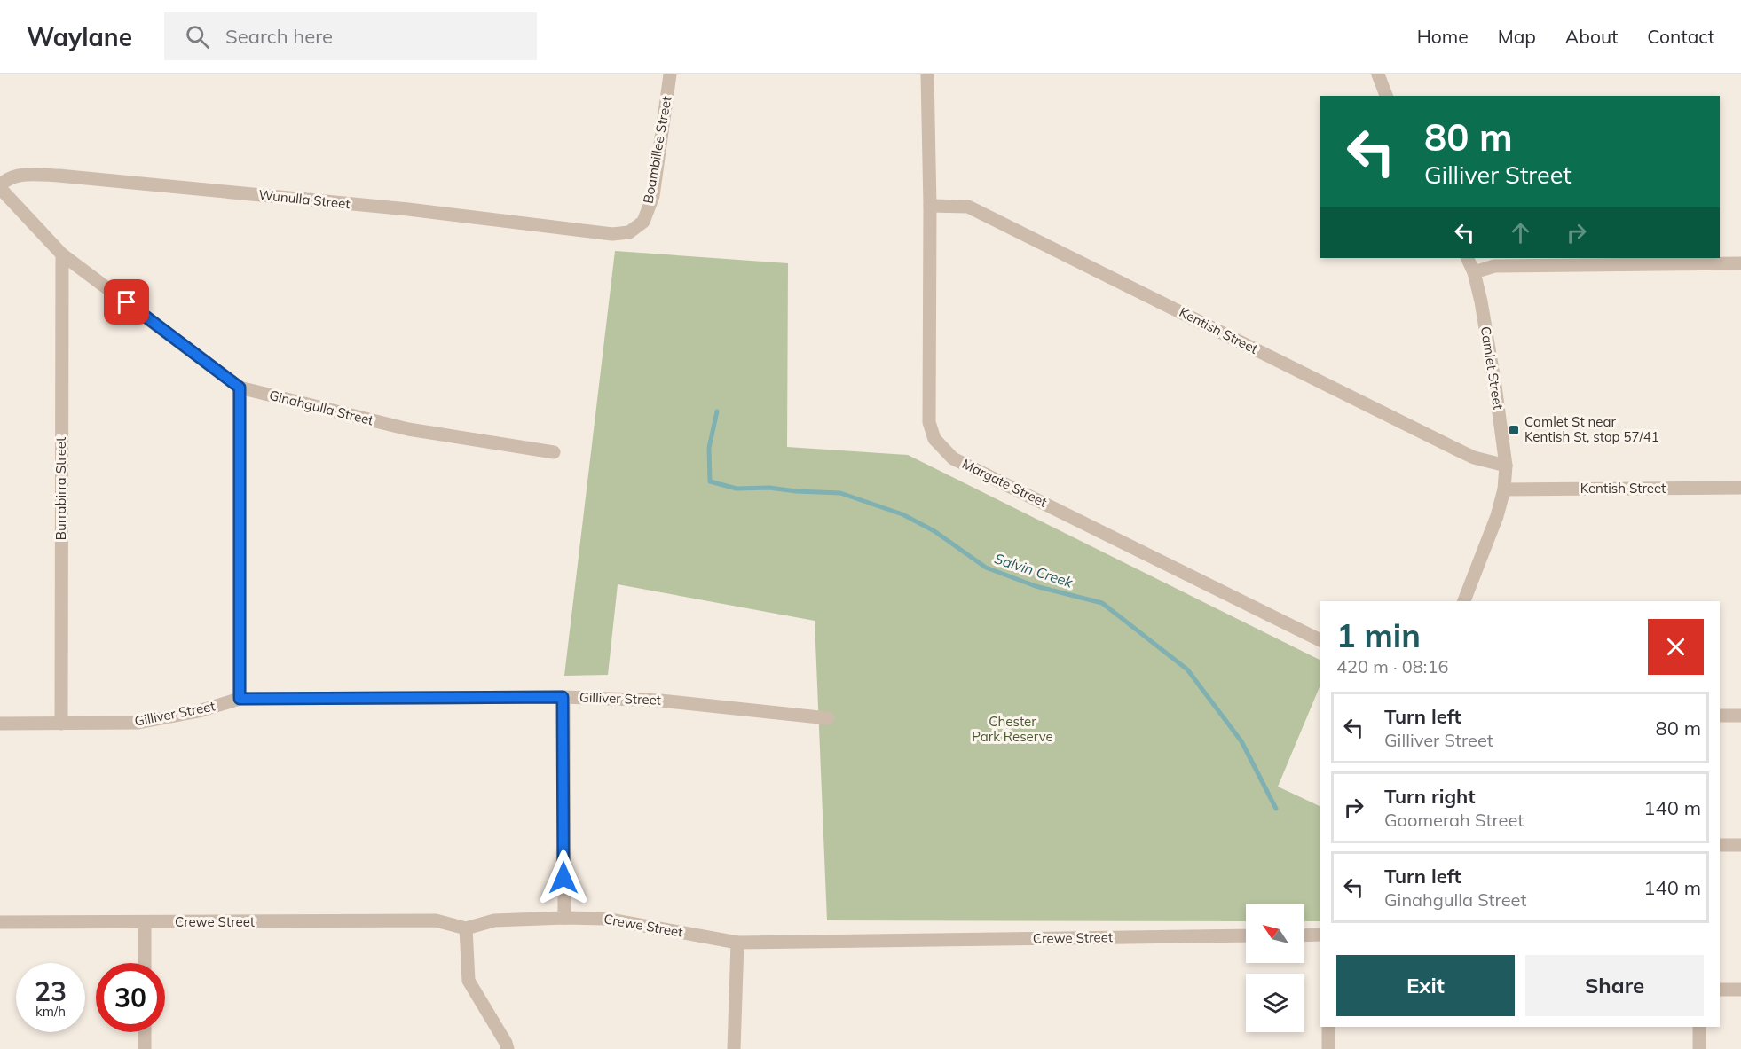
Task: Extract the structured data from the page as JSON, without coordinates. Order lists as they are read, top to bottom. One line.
{"streets":{"street":["Boambillee Street","Wunulla Street","Kentish Street","Camlet Street","Ginahgulla Street","Margate Street","Burrabirra Street","Gilliver Street","Crewe Street"]},"crossings":[["Boambillee Street","Wunulla Street"],["Wunulla Street","Ginahgulla Street"],["Kentish Street","Camlet Street"],["Kentish Street","Margate Street"],["Ginahgulla Street","Burrabirra Street"],["Burrabirra Street","Gilliver Street"]],"water":["Salvin Creek"],"parks":["Chester Park Reserve"],"places":{"transit":["Camlet St near Kentish St, stop 57/41"]},"north":"top left","page":{"header":"Waylane","search":"Search here","nav":["Home","Map","About","Contact"],"turn":["80 m","Gilliver Street"],"heading":["1 min","420 m · 08:16"],"list":[{"name":"Turn left","note":"Gilliver Street","value":"80 m"},{"name":"Turn right","note":"Goomerah Street","value":"140 m"},{"name":"Turn left","note":"Ginahgulla Street","value":"140 m"}],"buttons":["Exit","Share"],"speed":"23 km/h","limit":"30"}}
